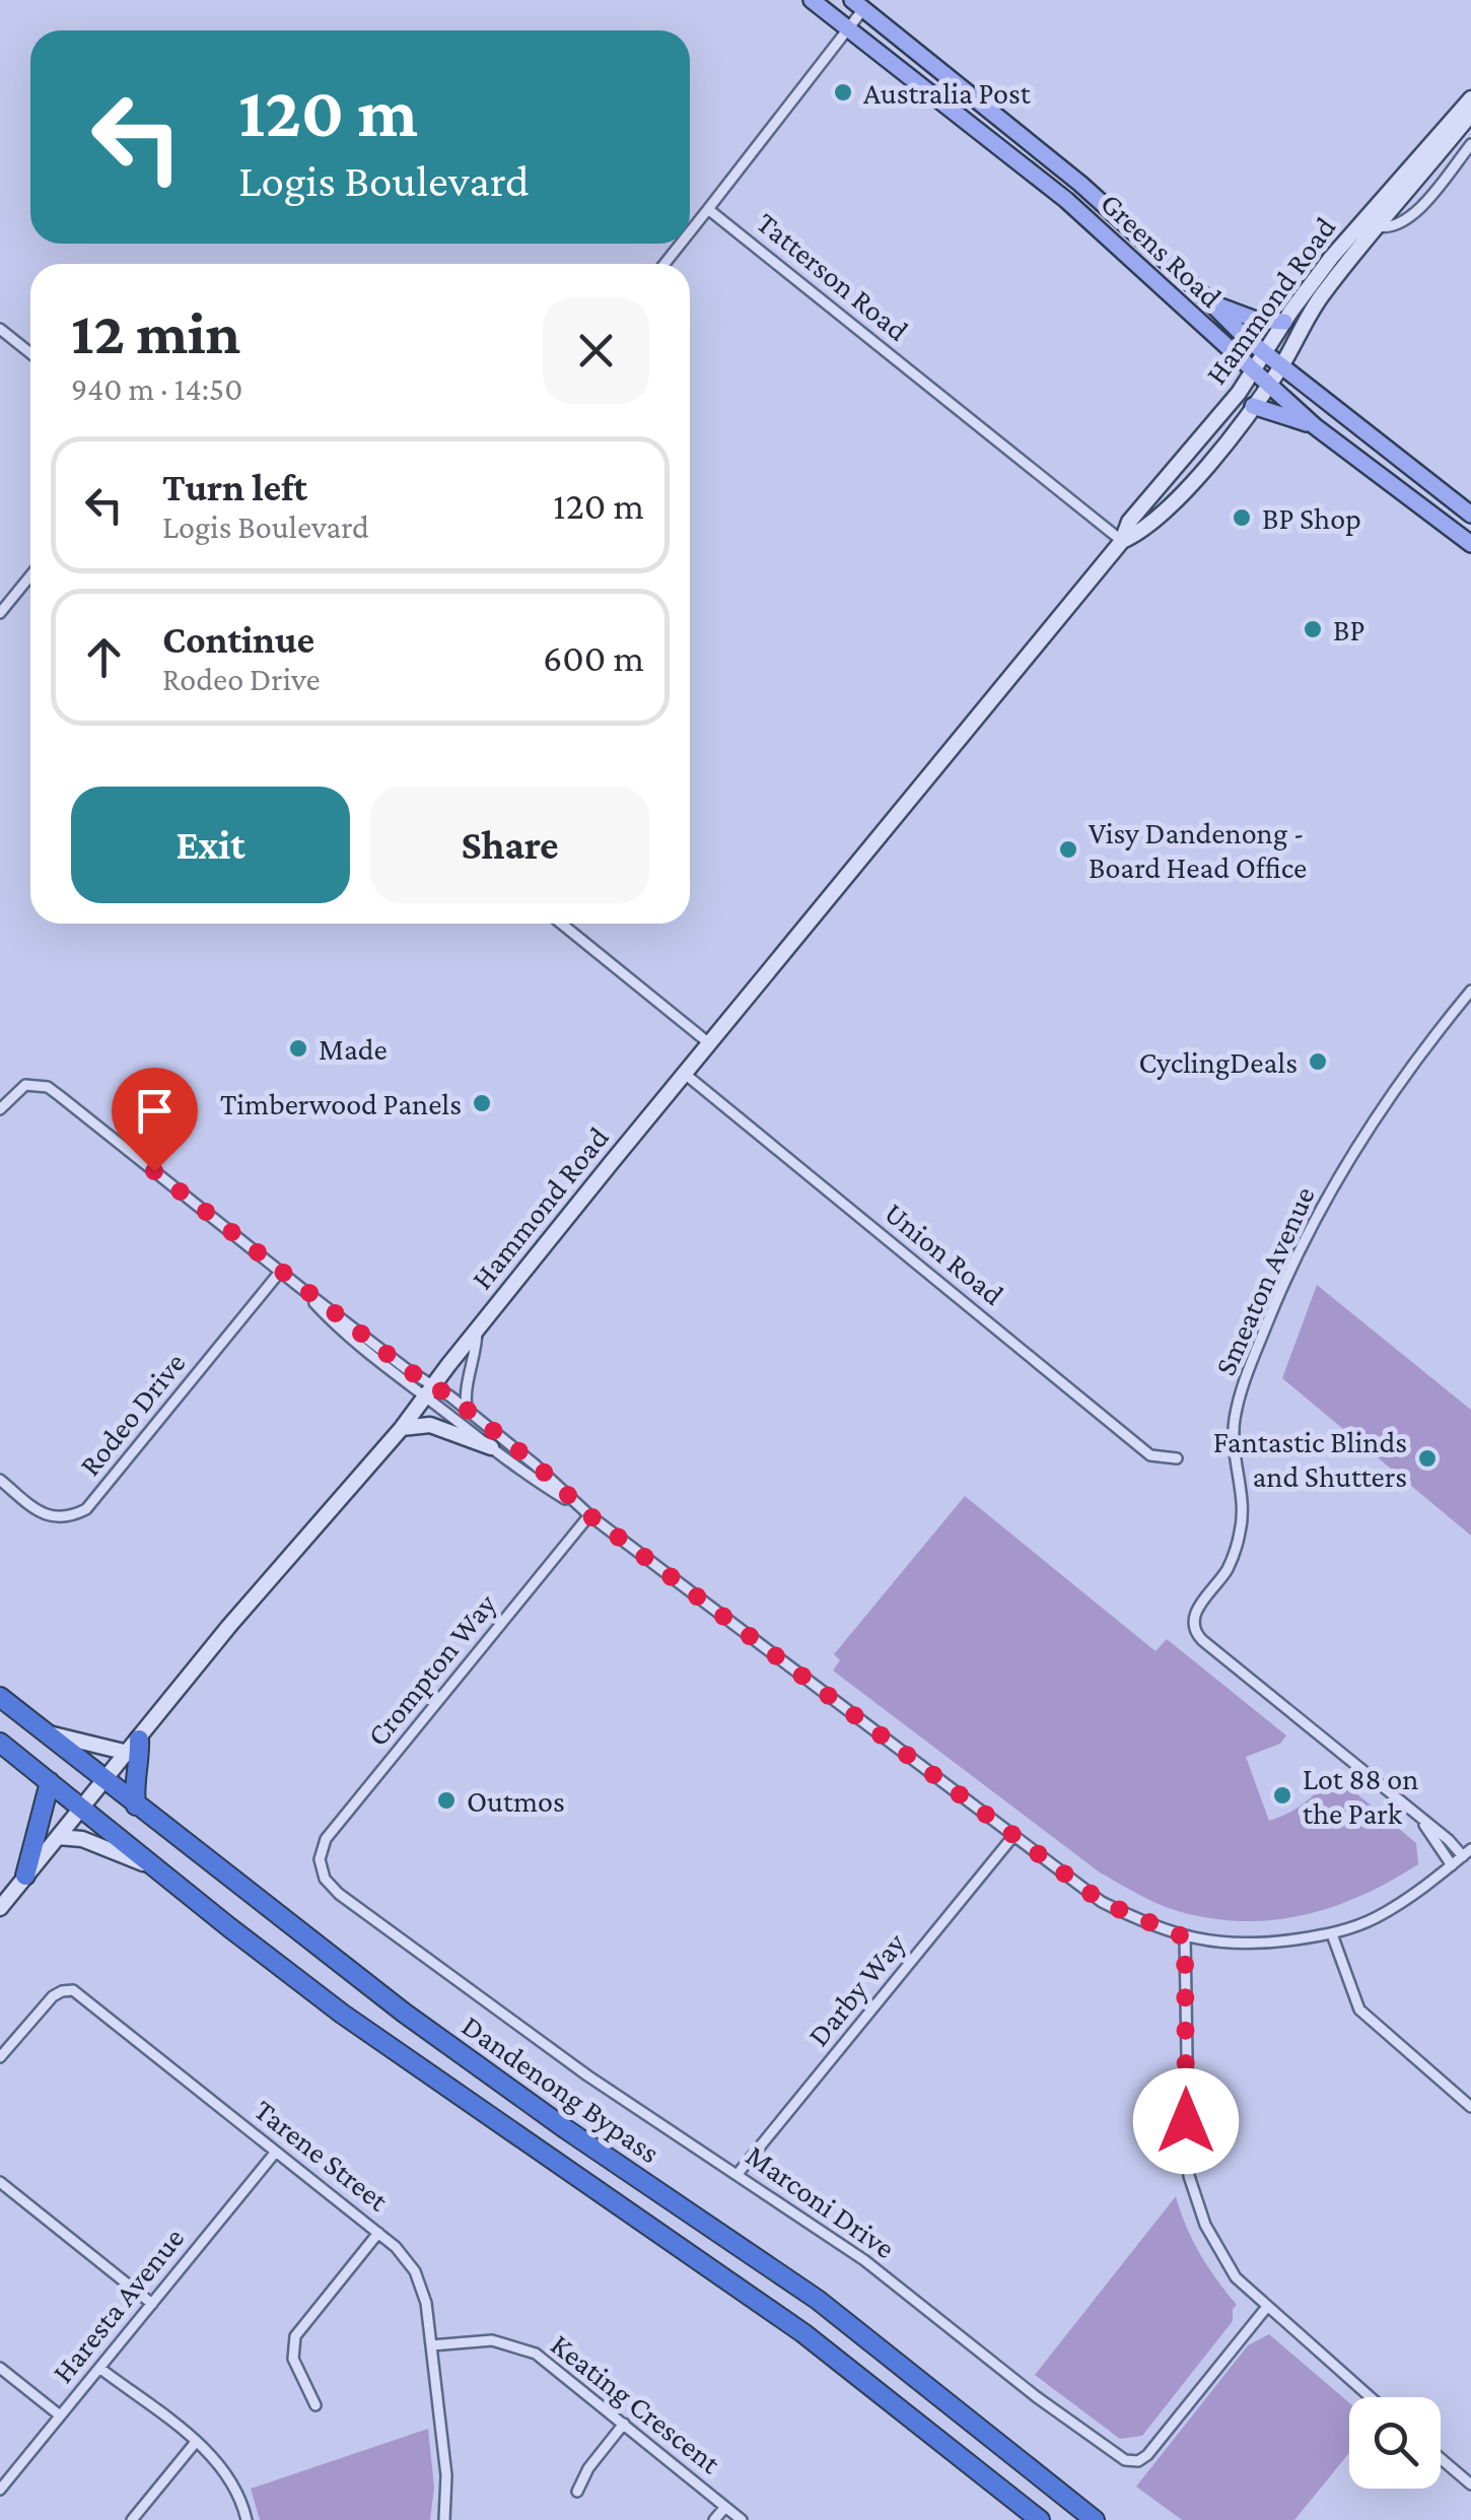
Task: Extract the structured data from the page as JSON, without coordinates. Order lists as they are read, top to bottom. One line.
{"streets":{"highway":["Dandenong Bypass"],"main road":["Greens Road","Hammond Road"],"street":["Tatterson Road","Union Road","Smeaton Avenue","Rodeo Drive","Crompton Way","Darby Way","Tarene Street","Marconi Drive","Haresta Avenue","Keating Crescent"]},"crossings":[["Greens Road","Hammond Road"],["Tatterson Road","Hammond Road"],["Hammond Road","Union Road"],["Hammond Road","Dandenong Bypass"],["Crompton Way","Marconi Drive"],["Darby Way","Marconi Drive"],["Tarene Street","Haresta Avenue"],["Tarene Street","Keating Crescent"]],"places":["Australia Post","BP Shop","BP","Visy Dandenong - Board Head Office","Made","CyclingDeals","Timberwood Panels","Fantastic Blinds and Shutters","Lot 88 on the Park","Outmos"],"page":{"turn":["120 m","Logis Boulevard"],"heading":["12 min","940 m · 14:50"],"list":[{"name":"Turn left","note":"Logis Boulevard","value":"120 m"},{"name":"Continue","note":"Rodeo Drive","value":"600 m"}],"buttons":["Exit","Share"]}}
